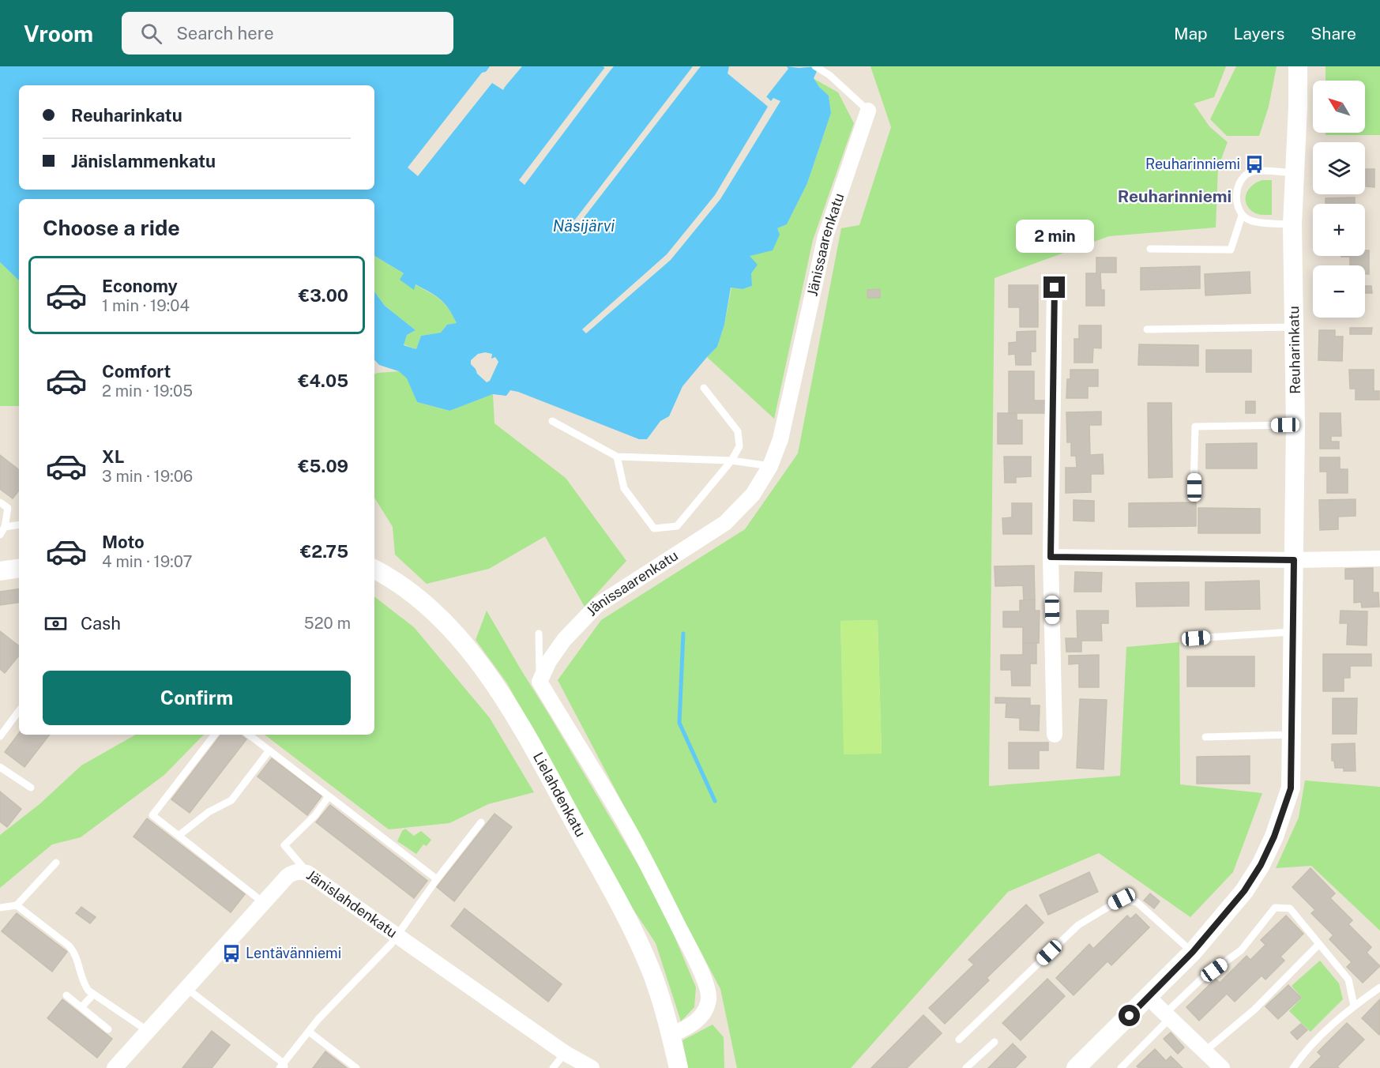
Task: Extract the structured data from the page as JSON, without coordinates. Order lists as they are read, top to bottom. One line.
{"streets":{"street":["Jänissaarenkatu","Reuharinkatu","Lielahdenkatu","Jänislahdenkatu"]},"districts":["Reuharinniemi"],"water":["Näsijärvi"],"places":{"bus stop":["Reuharinniemi","Lentävänniemi"]},"north":"top left","page":{"header":"Vroom","search":"Search here","nav":["Map","Layers","Share"],"map_buttons":["+","−"],"banner":["Reuharinkatu","Jänislammenkatu"],"heading":"Choose a ride","bubble":"2 min","list":[{"name":"Economy","note":"1 min · 19:04","value":"€3.00"},{"name":"Comfort","note":"2 min · 19:05","value":"€4.05"},{"name":"XL","note":"3 min · 19:06","value":"€5.09"},{"name":"Moto","note":"4 min · 19:07","value":"€2.75"}],"pay":["Cash","520 m"],"buttons":"Confirm"}}
